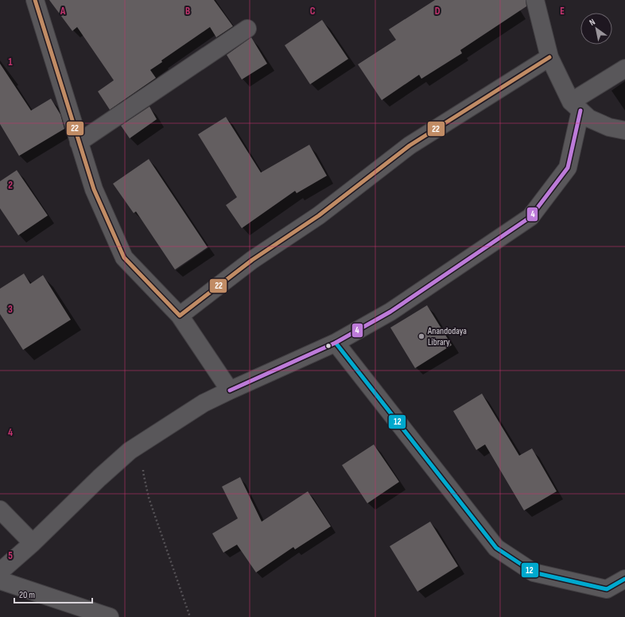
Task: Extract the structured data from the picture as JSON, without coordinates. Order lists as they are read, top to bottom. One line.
{"places":["Anandodaya Library"],"lines":["transit line 22","transit line 4","transit line 12"],"scale_bar":"20 m","north":"top left","grid":{"columns":["A","B","C","D","E"],"rows":["1","2","3","4","5"]}}
